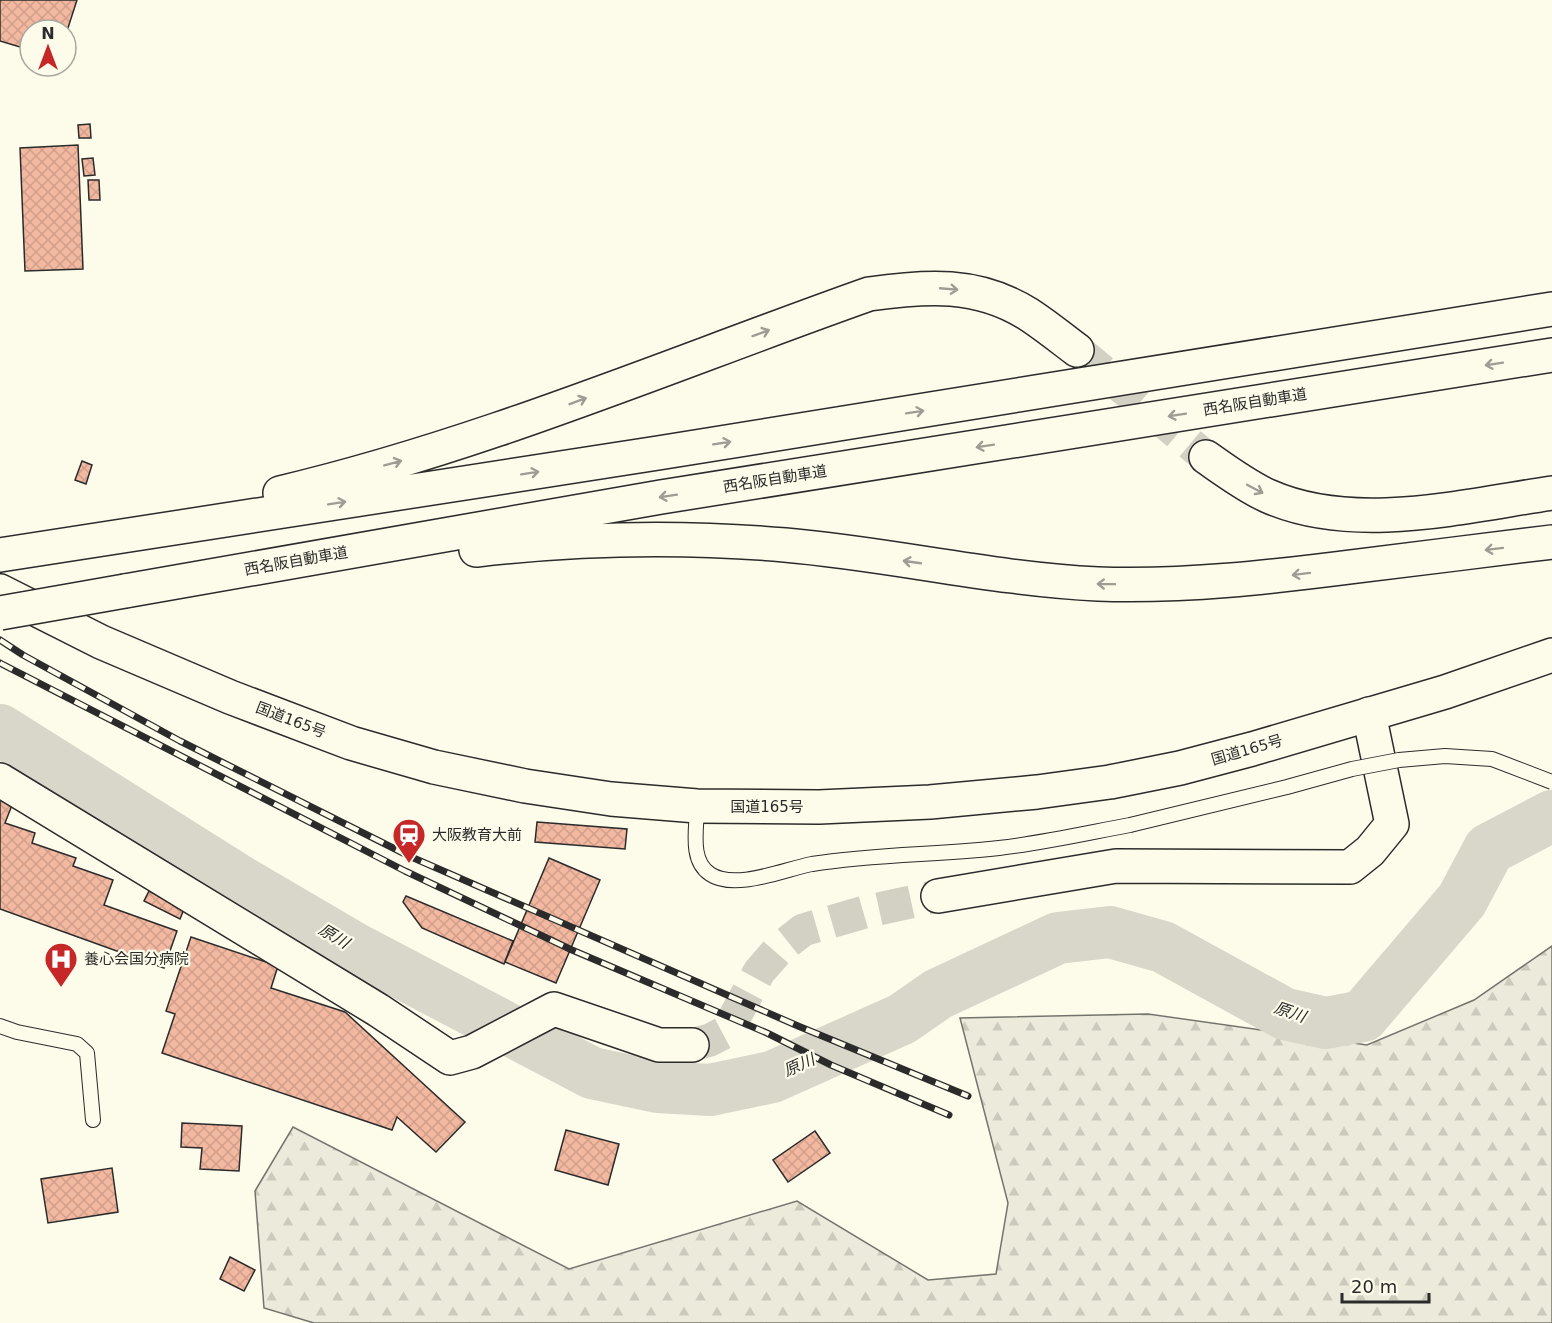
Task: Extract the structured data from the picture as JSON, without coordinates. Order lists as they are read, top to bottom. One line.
{"streets":{"main road":["西名阪自動車道","国道165号"]},"water":["原川"],"places":{"station":["大阪教育大前"],"hospital":["養心会国分病院"]},"scale_bar":"20 m","north":"top"}
